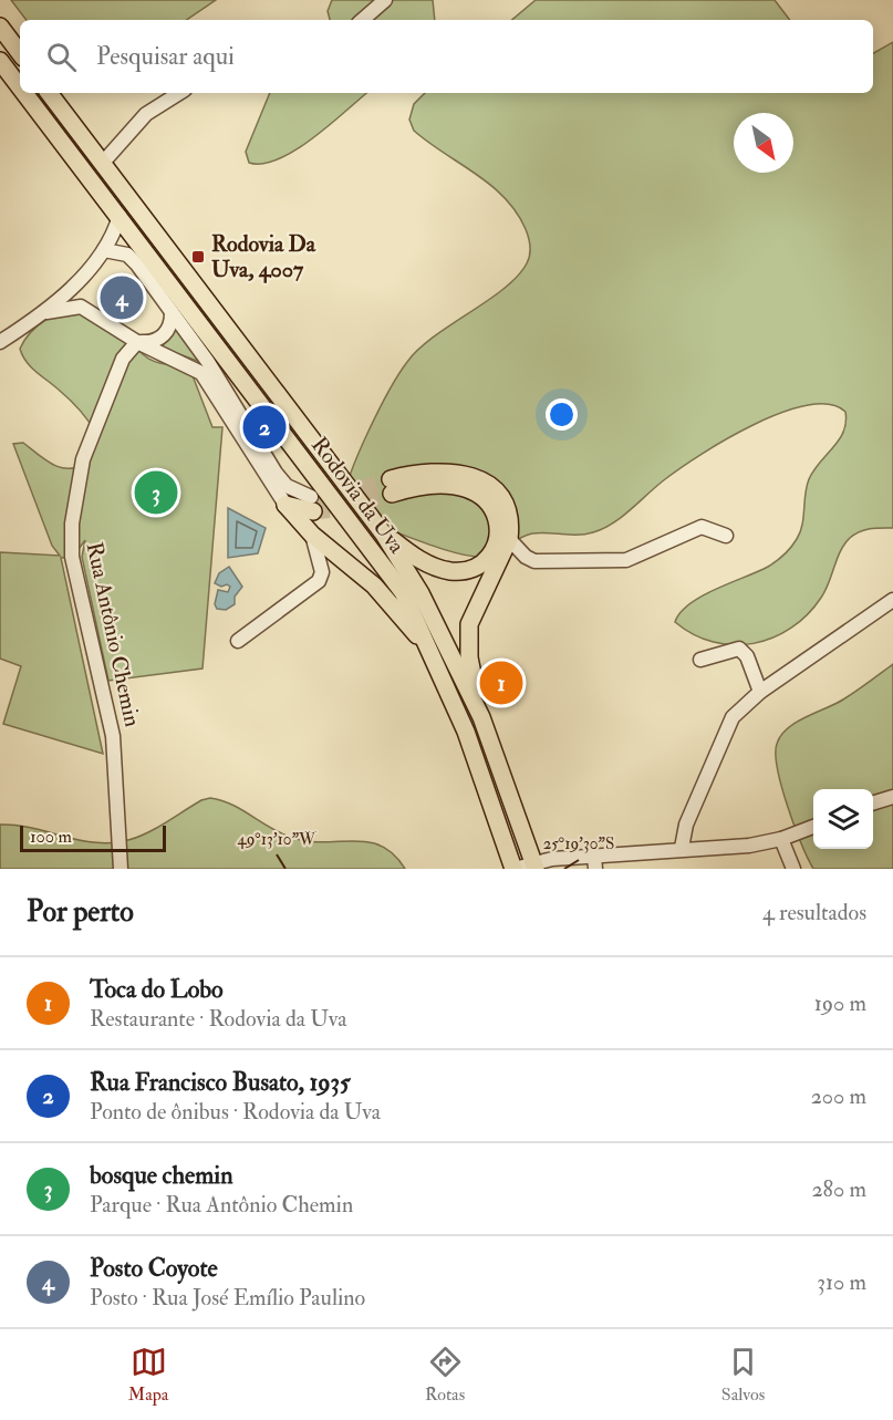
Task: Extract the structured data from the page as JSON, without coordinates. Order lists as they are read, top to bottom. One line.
{"streets":{"main road":["Rodovia da Uva"],"street":["Rua Antônio Chemin"]},"places":{"transit":["Rodovia Da Uva, 4007"]},"scale_bar":"100 m","north":"bottom right","page":{"search":"Pesquisar aqui","pins":["4","2","3","1"],"scale":"100 m","heading":["Por perto","4 resultados"],"list":[{"mark":"1","name":"Toca do Lobo","note":"Restaurante · Rodovia da Uva","value":"190 m"},{"mark":"2","name":"Rua Francisco Busato, 1935","note":"Ponto de ônibus · Rodovia da Uva","value":"200 m"},{"mark":"3","name":"bosque chemin","note":"Parque · Rua Antônio Chemin","value":"280 m"},{"mark":"4","name":"Posto Coyote","note":"Posto · Rua José Emílio Paulino","value":"310 m"}],"nav":["Mapa","Rotas","Salvos"]},"coordinates":["49°13'10\"W","25°19'30\"S"]}
